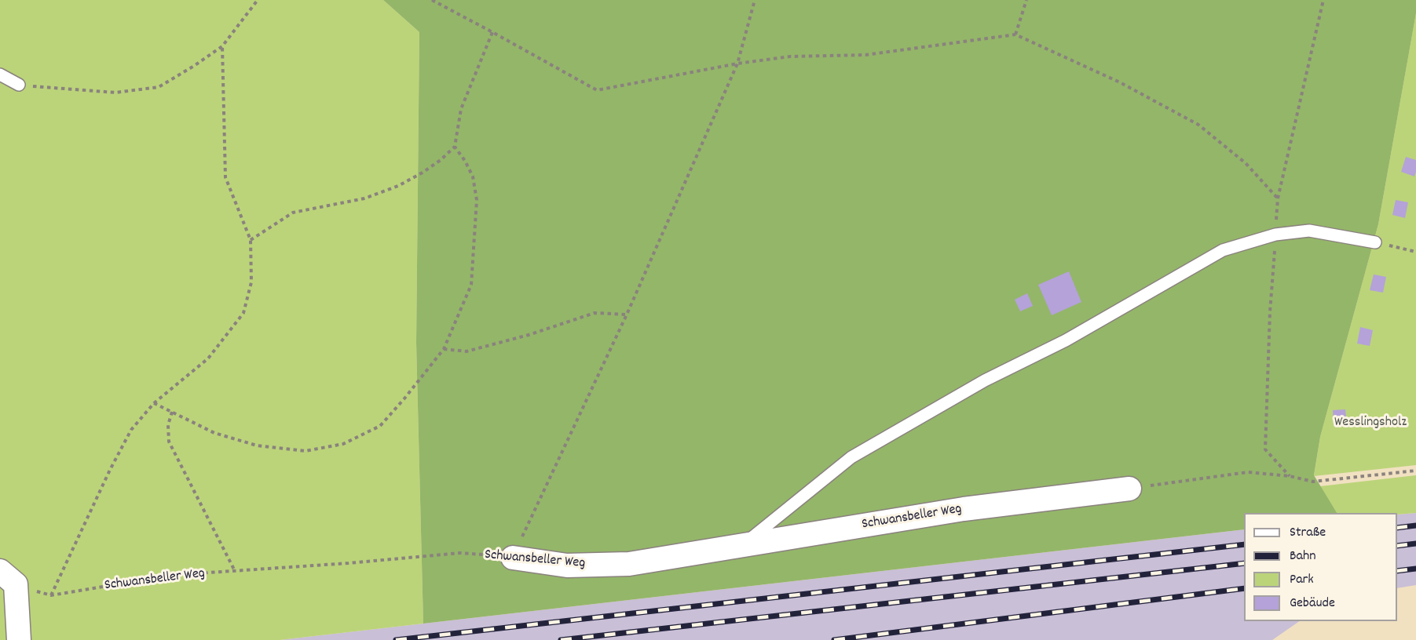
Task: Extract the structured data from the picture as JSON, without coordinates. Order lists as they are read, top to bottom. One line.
{"streets":{"street":["Schwansbeller Weg"]},"parks":["Wesslingsholz"],"legend":["Straße","Bahn","Park","Gebäude"]}
